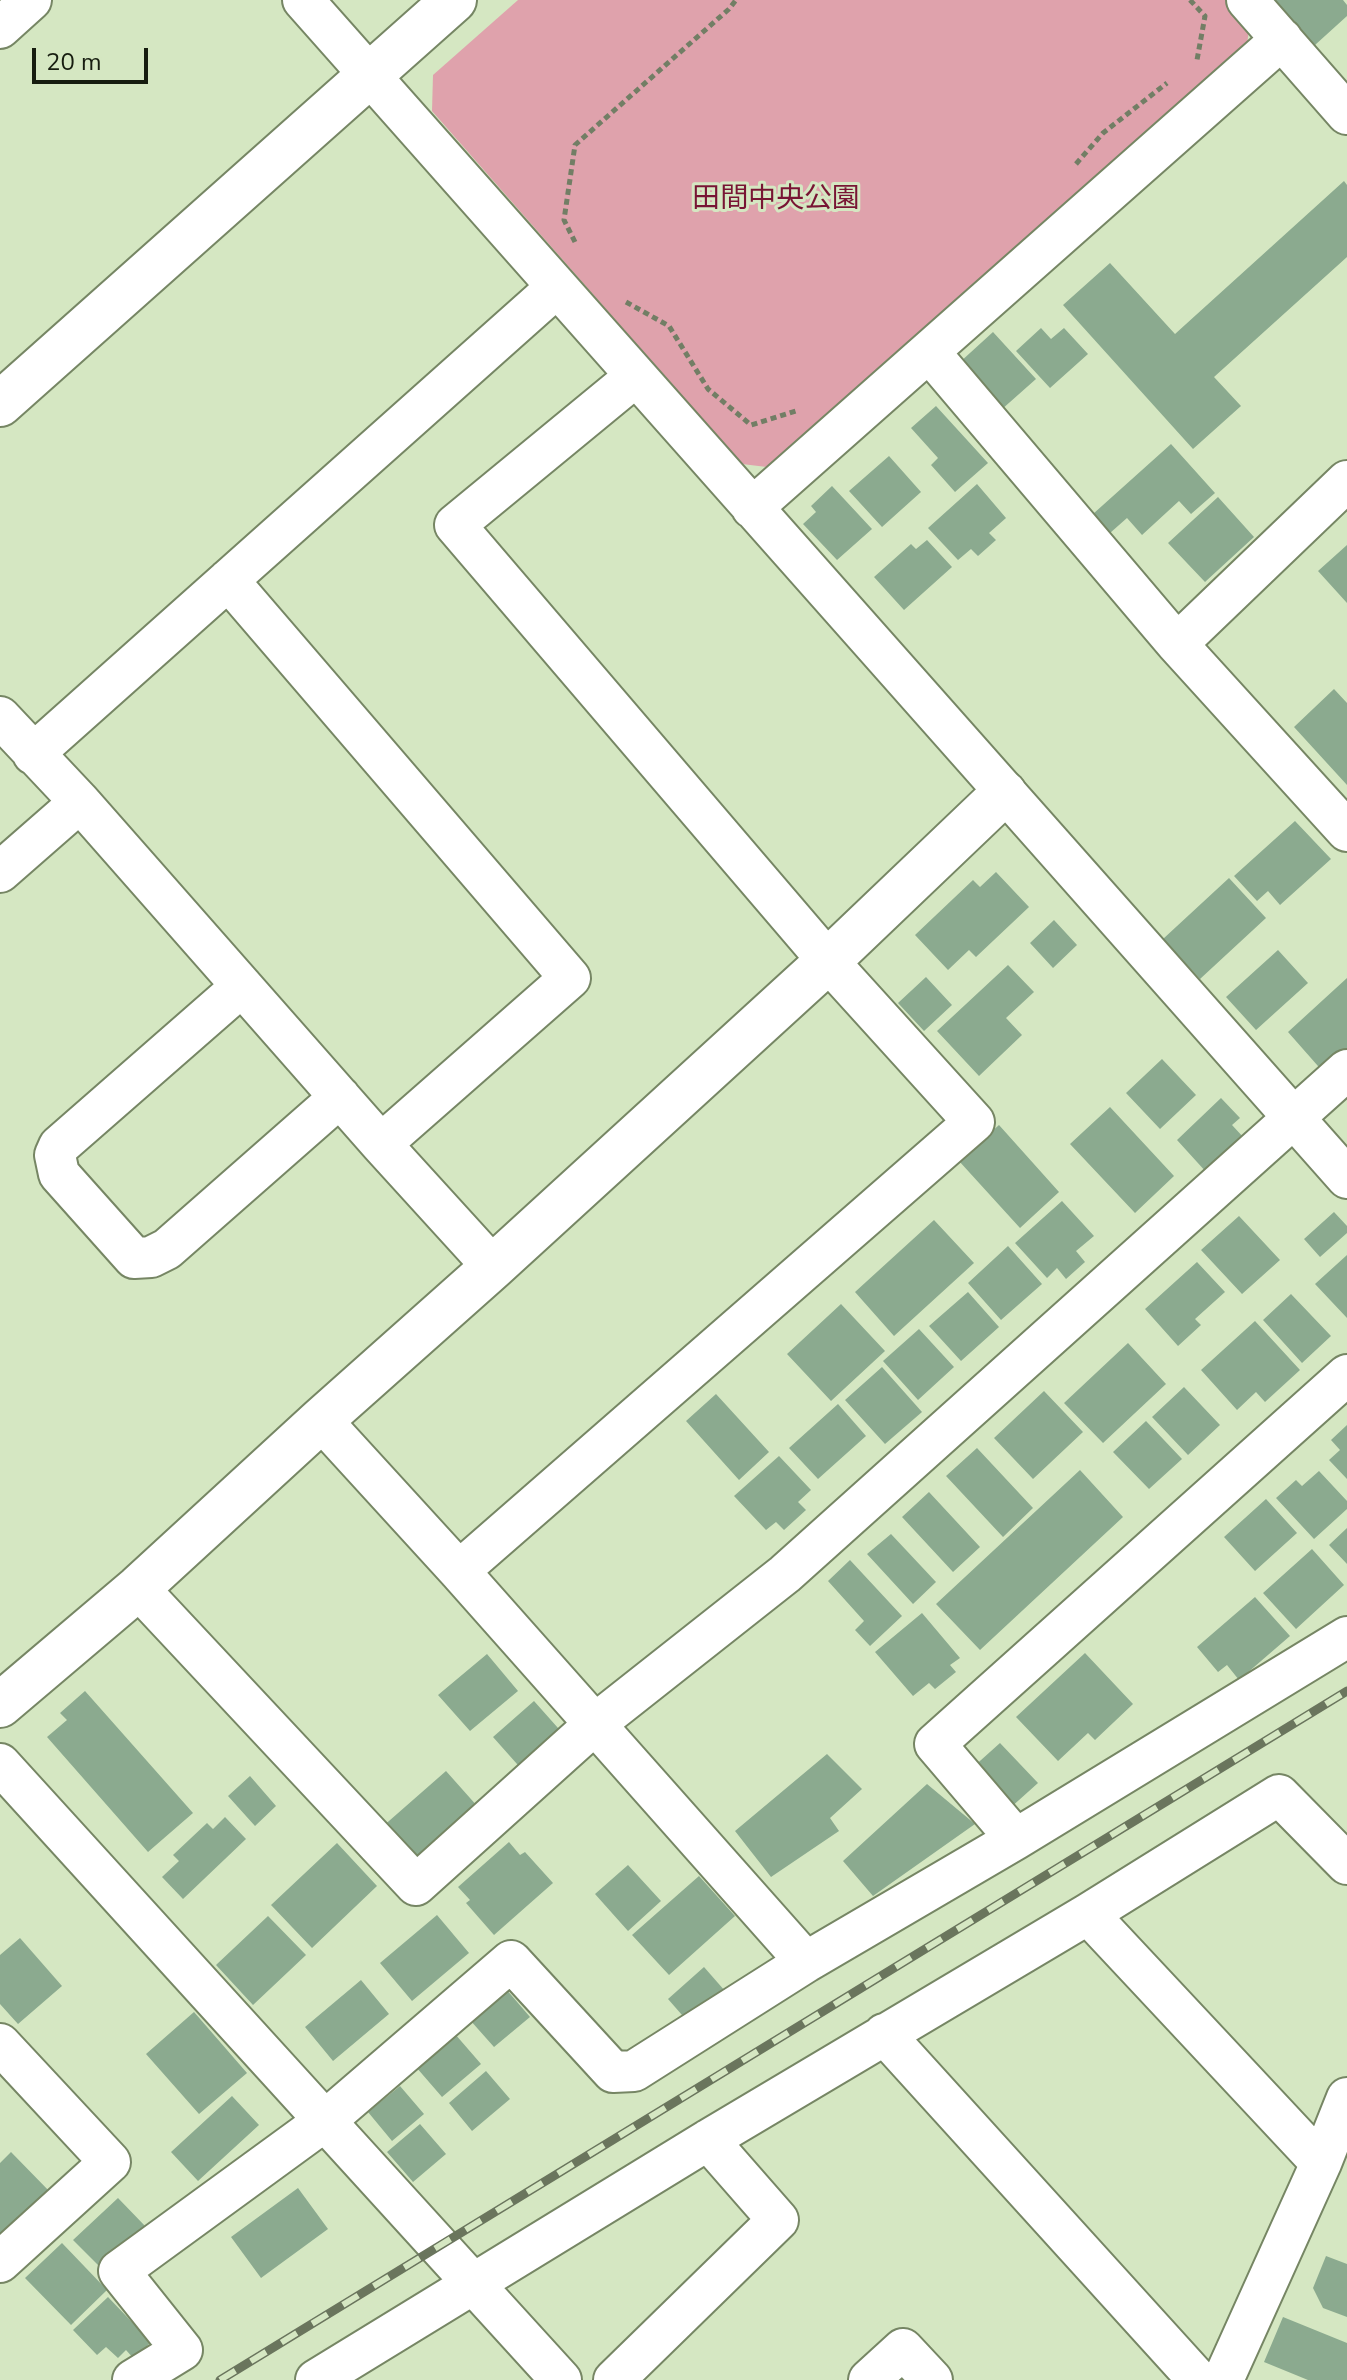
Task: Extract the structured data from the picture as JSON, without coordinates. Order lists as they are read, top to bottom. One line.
{"parks":["田間中央公園"],"scale_bar":"20 m"}
